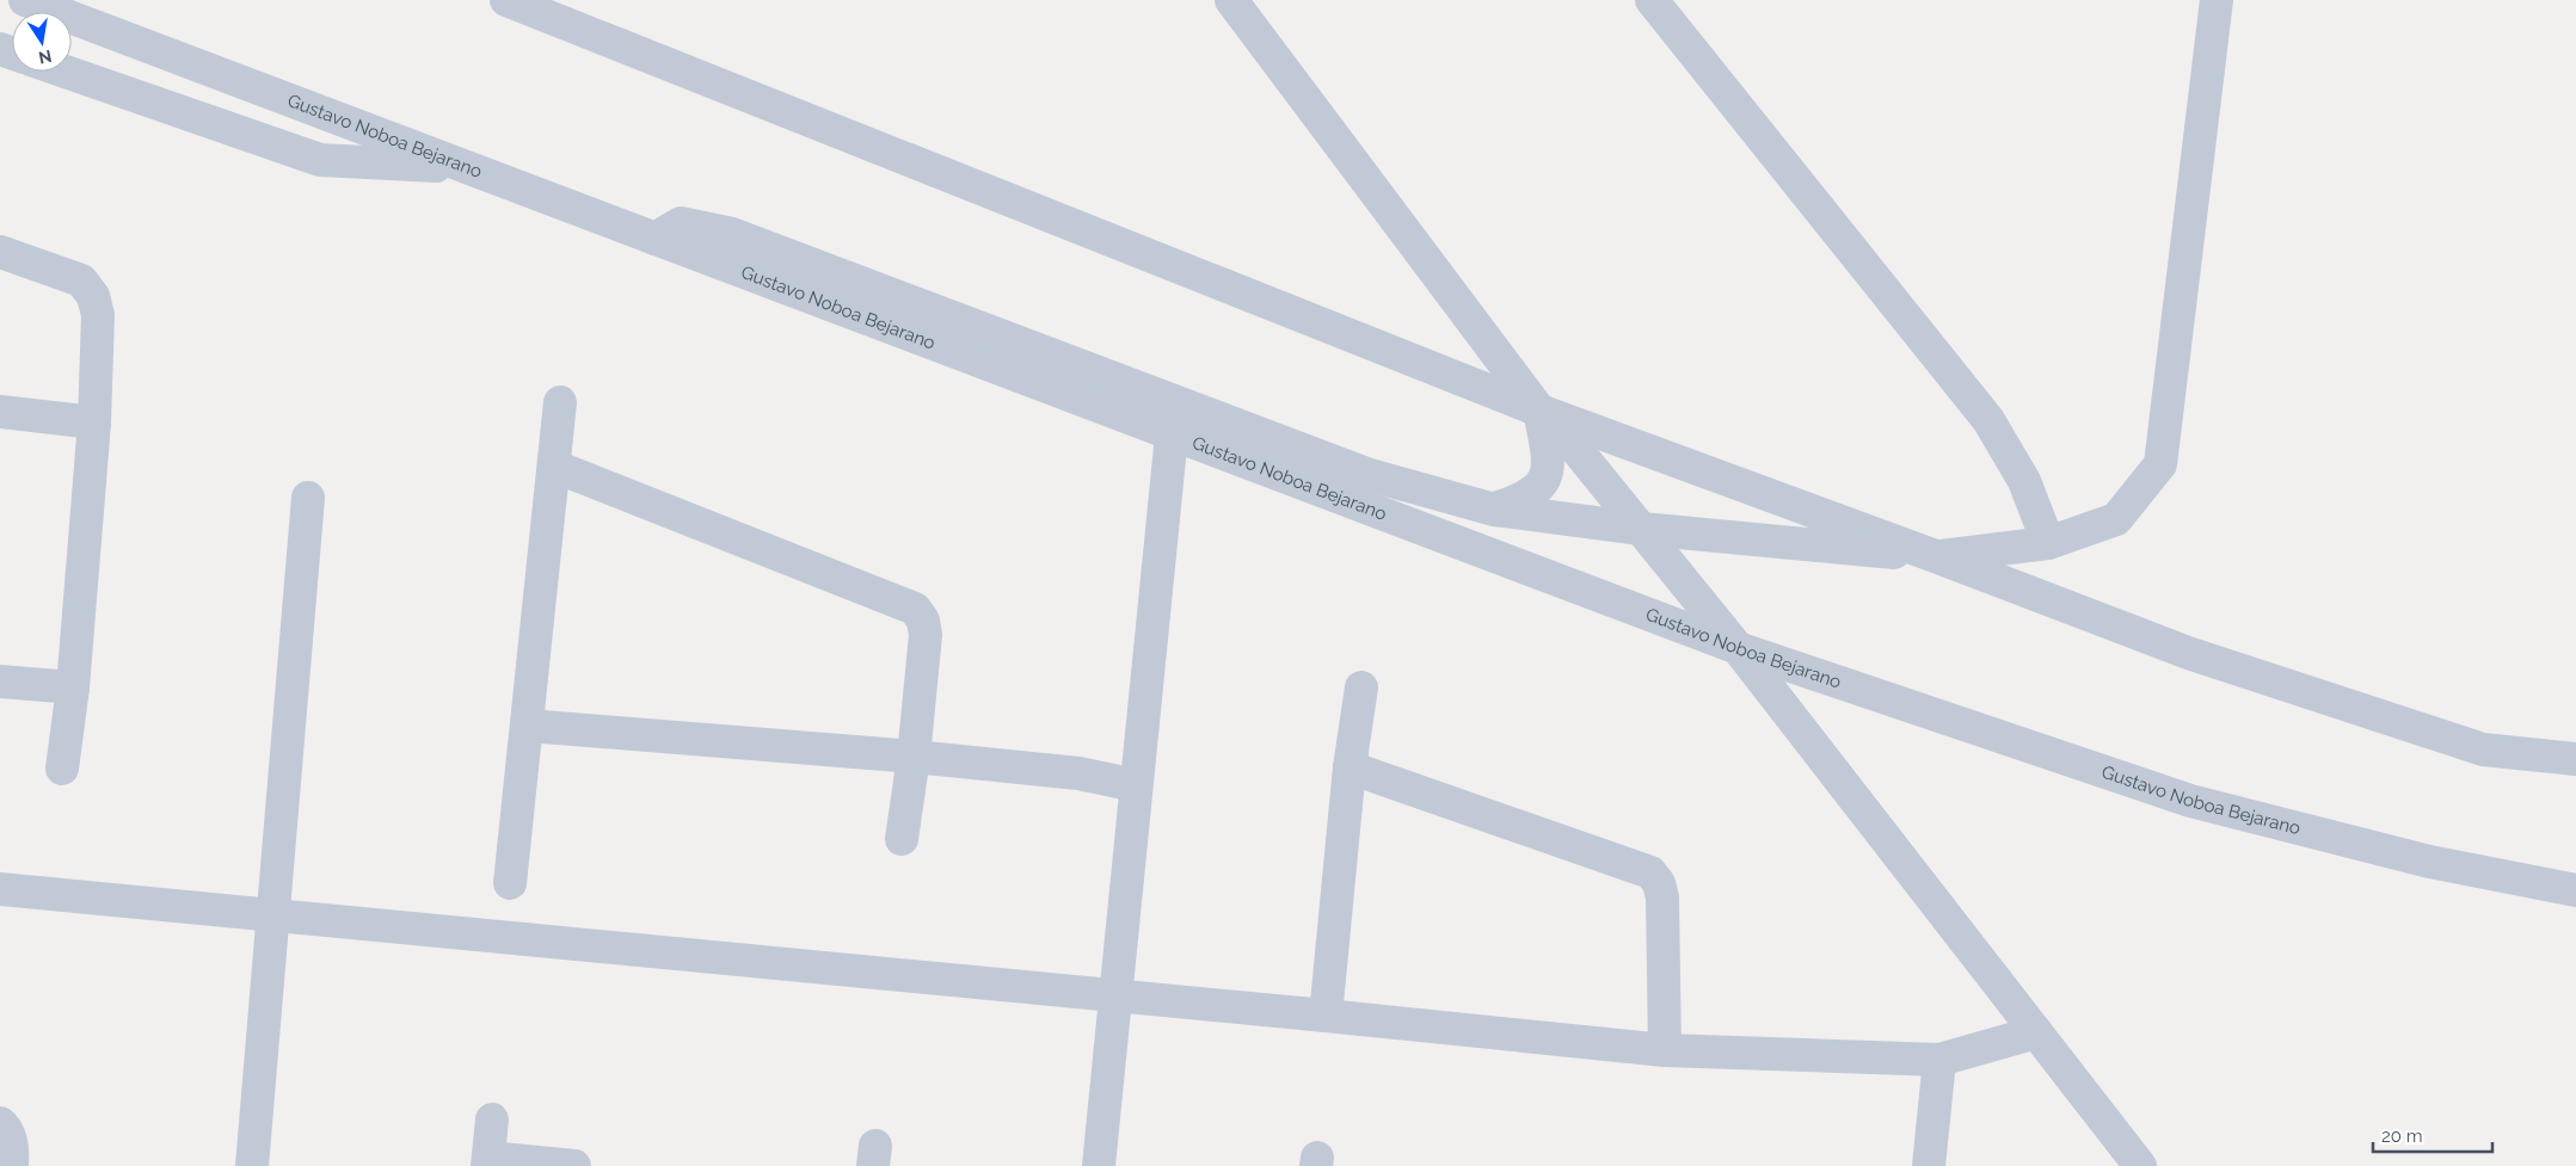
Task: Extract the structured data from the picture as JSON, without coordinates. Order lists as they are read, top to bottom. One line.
{"streets":{"street":["Gustavo Noboa Bejarano"]},"scale_bar":"20 m","north":"bottom"}
